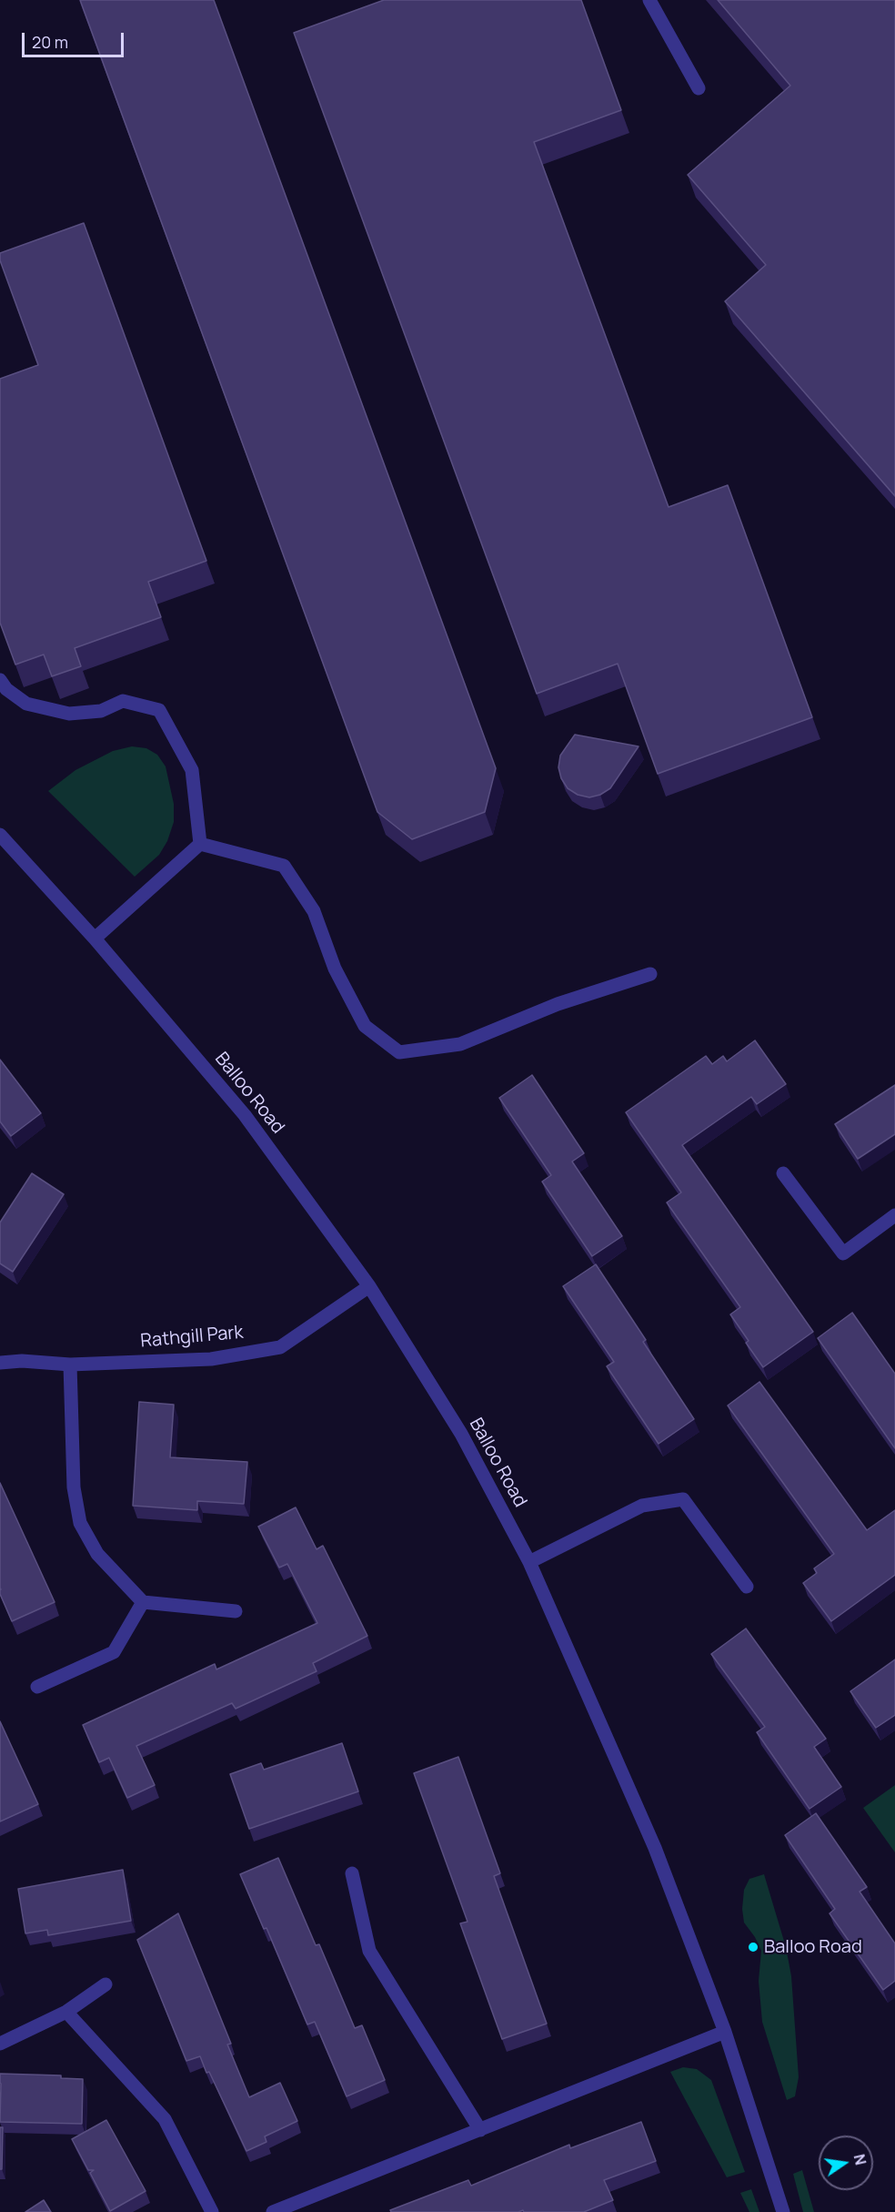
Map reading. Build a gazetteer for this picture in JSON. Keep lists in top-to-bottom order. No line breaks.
{"streets":{"street":["Balloo Road","Rathgill Park"]},"crossings":[["Balloo Road","Rathgill Park"]],"places":["Balloo Road"],"scale_bar":"20 m","north":"right"}
